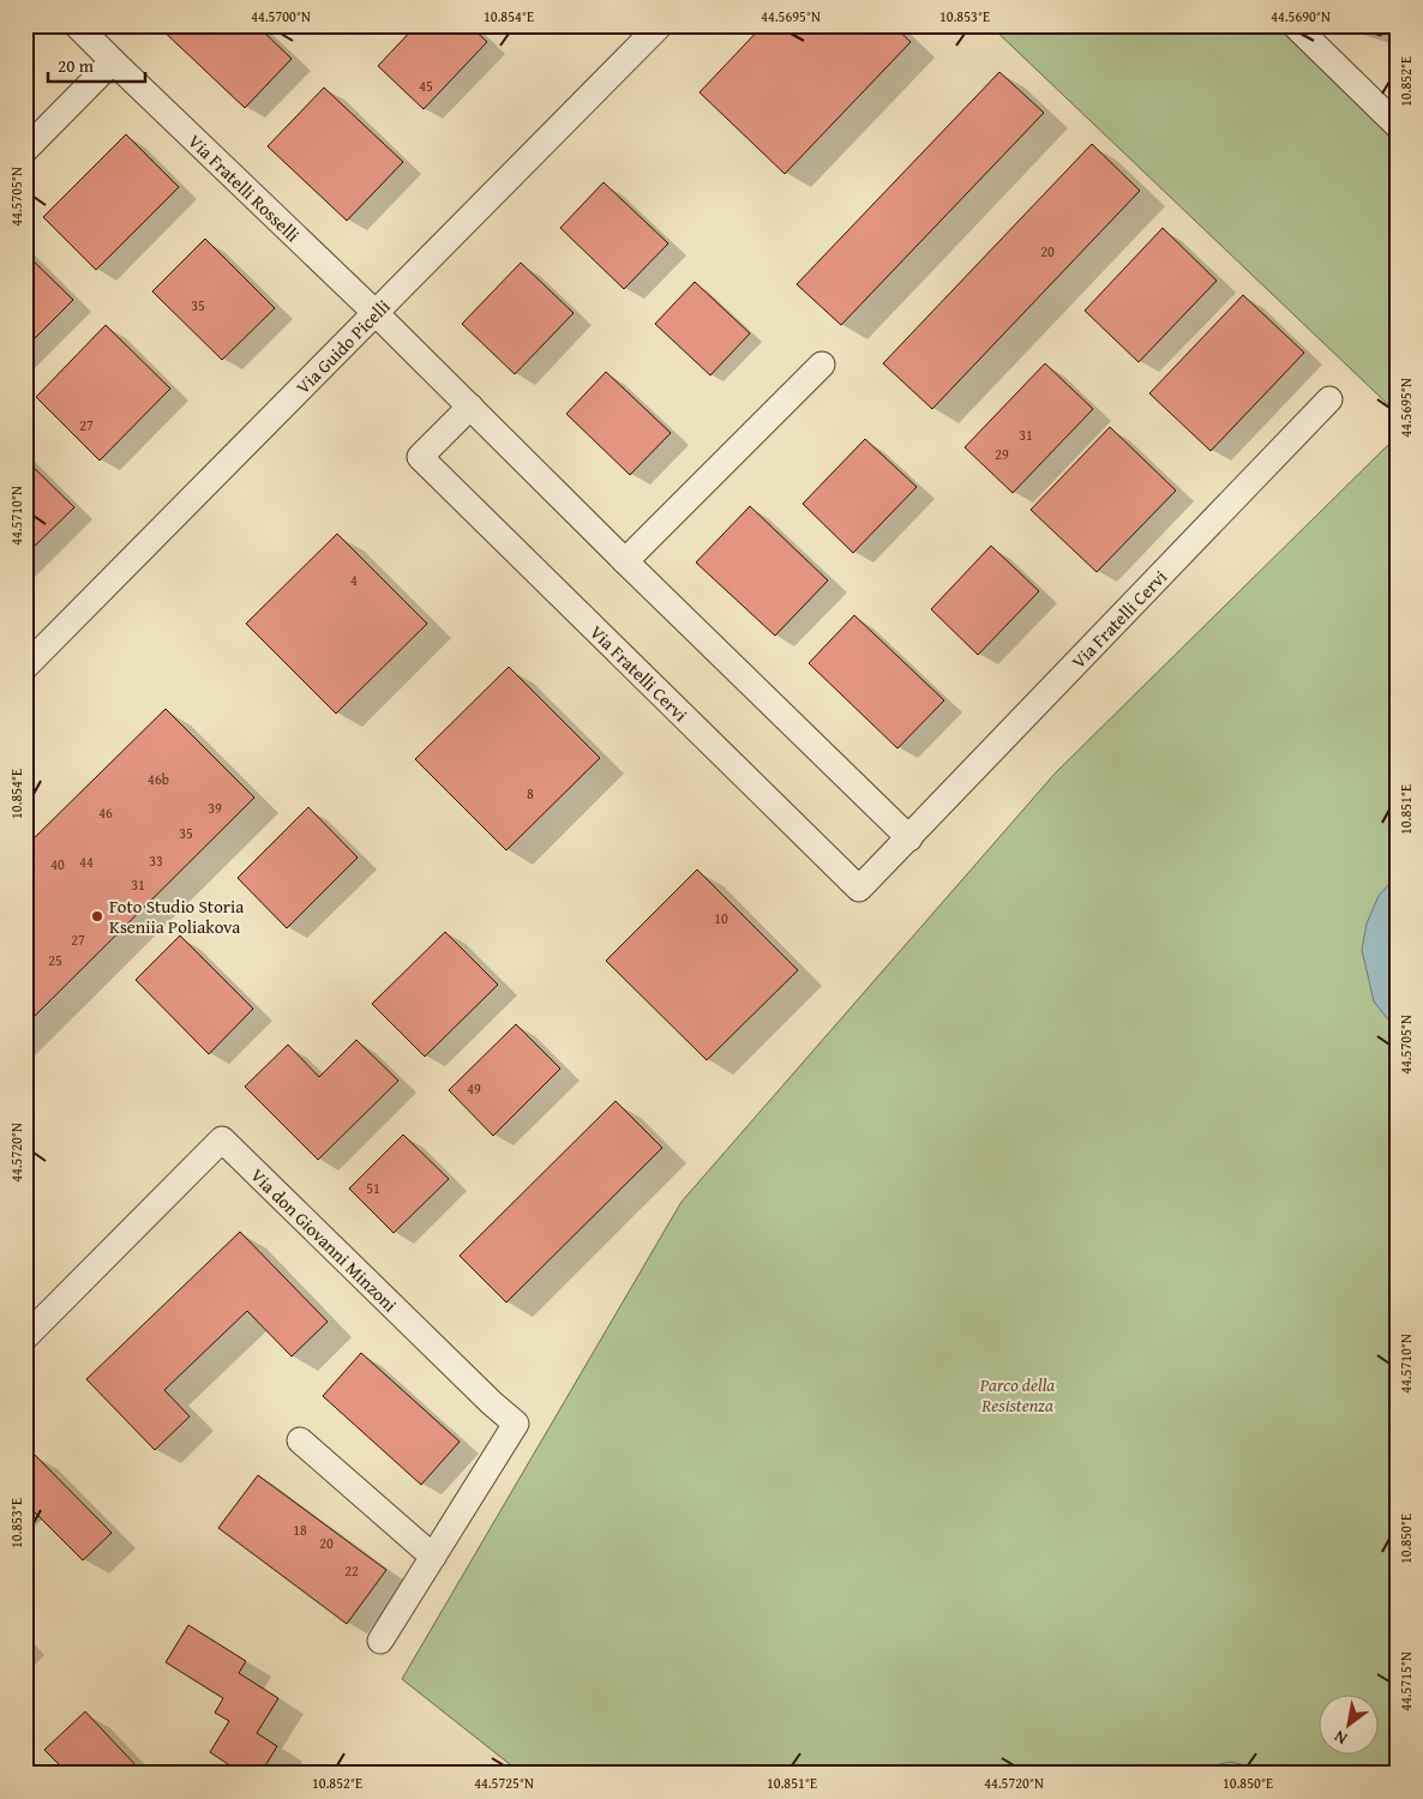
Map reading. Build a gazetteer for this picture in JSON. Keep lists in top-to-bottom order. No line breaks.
{"streets":{"street":["Via Fratelli Rosselli","Via Guido Picelli","Via Fratelli Cervi","Via don Giovanni Minzoni"]},"crossings":[["Via Fratelli Rosselli","Via Guido Picelli"]],"parks":["Parco della Resistenza"],"places":["Foto Studio Storia Kseniia Poliakova"],"house_numbers":["45","20","35","27","31","29","4","46b","8","39","46","35","33","44","40","31","10","27","25","49","51","18","20","22"],"scale_bar":"20 m","north":"bottom left","coordinates":["44.5700°N","10.854°E","44.5695°N","10.853°E","44.5690°N","10.852°E","44.5705°N","44.5710°N","10.851°E","44.5720°N","10.850°E","44.5715°N","44.5725°N"]}
